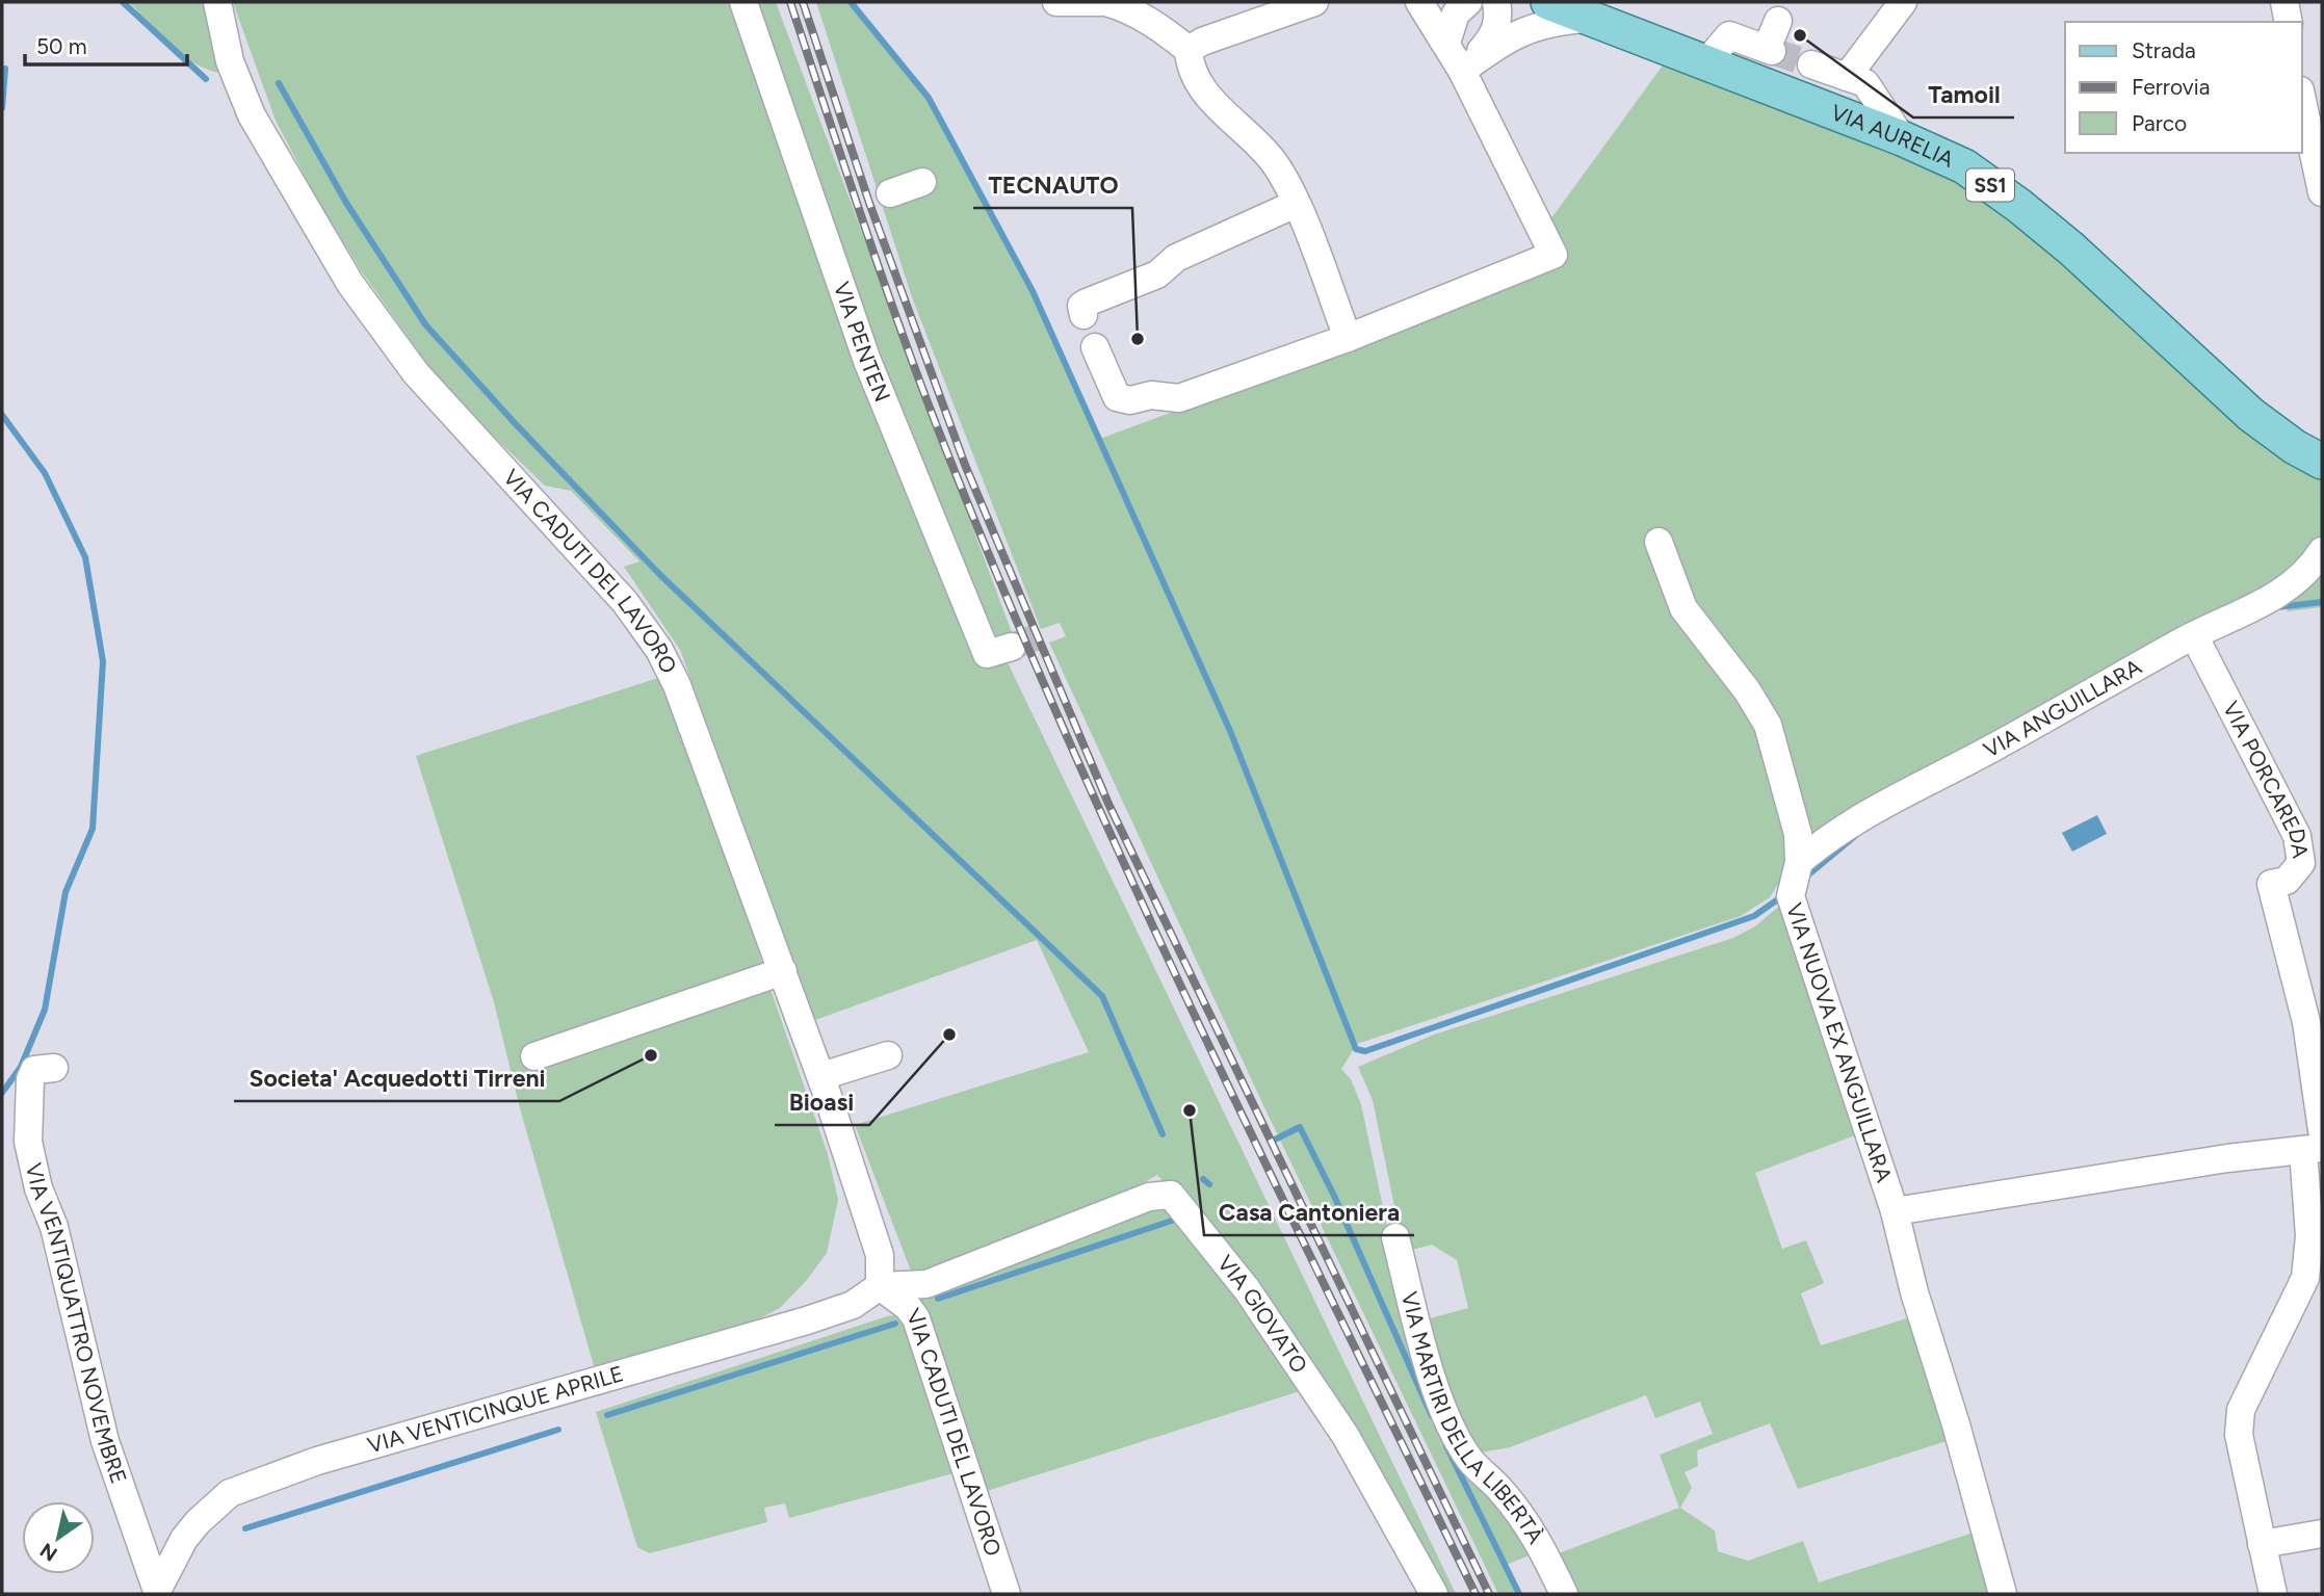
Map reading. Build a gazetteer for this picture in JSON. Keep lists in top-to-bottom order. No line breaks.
{"streets":{"main road":["VIA AURELIA","SS1"],"street":["VIA PENTEN","VIA CADUTI DEL LAVORO","VIA ANGUILLARA","VIA PORCAREDA","VIA NUOVA EX ANGUILLARA","VIA GIOVATO","VIA VENTIQUATTRO NOVEMBRE","VIA VENTICINQUE APRILE","VIA MARTIRI DELLA LIBERTÀ"]},"crossings":[["VIA CADUTI DEL LAVORO","VIA GIOVATO"],["VIA CADUTI DEL LAVORO","VIA VENTICINQUE APRILE"],["VIA ANGUILLARA","VIA PORCAREDA"],["VIA ANGUILLARA","VIA NUOVA EX ANGUILLARA"],["VIA GIOVATO","VIA VENTICINQUE APRILE"],["VIA VENTIQUATTRO NOVEMBRE","VIA VENTICINQUE APRILE"]],"places":["Tamoil","TECNAUTO","Bioasi","Societa' Acquedotti Tirreni","Casa Cantoniera"],"legend":["Strada","Ferrovia","Parco"],"scale_bar":"50 m","north":"bottom left"}
